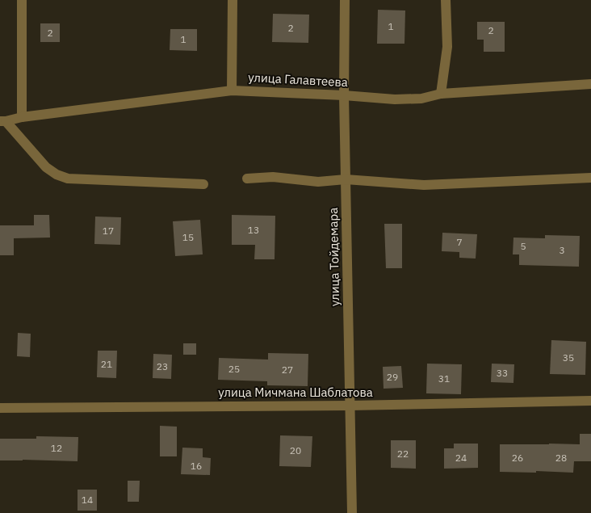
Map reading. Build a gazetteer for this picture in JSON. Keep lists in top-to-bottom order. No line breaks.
{"streets":{"street":["улица Галавтеева","улица Тойдемара","улица Мичмана Шаблатова"]},"crossings":[["улица Галавтеева","улица Тойдемара"],["улица Тойдемара","улица Мичмана Шаблатова"]],"house_numbers":["1","2","2","2","1","13","17","15","7","5","3","35","21","23","25","27","33","29","31","12","20","22","24","26","28","16","14"]}
